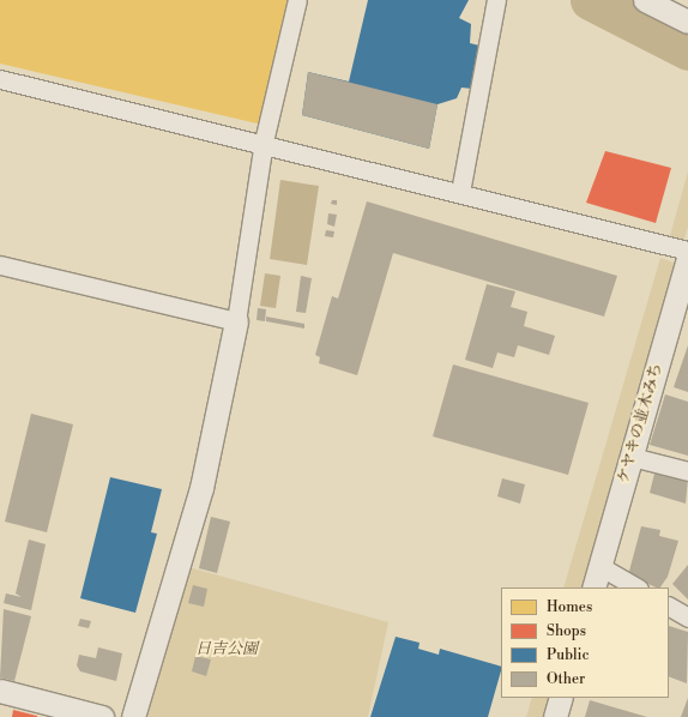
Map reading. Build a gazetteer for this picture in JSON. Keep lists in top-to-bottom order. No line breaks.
{"streets":{"street":["ケヤキの並木みち"]},"parks":["日吉公園"],"legend":["Homes","Shops","Public","Other"]}
